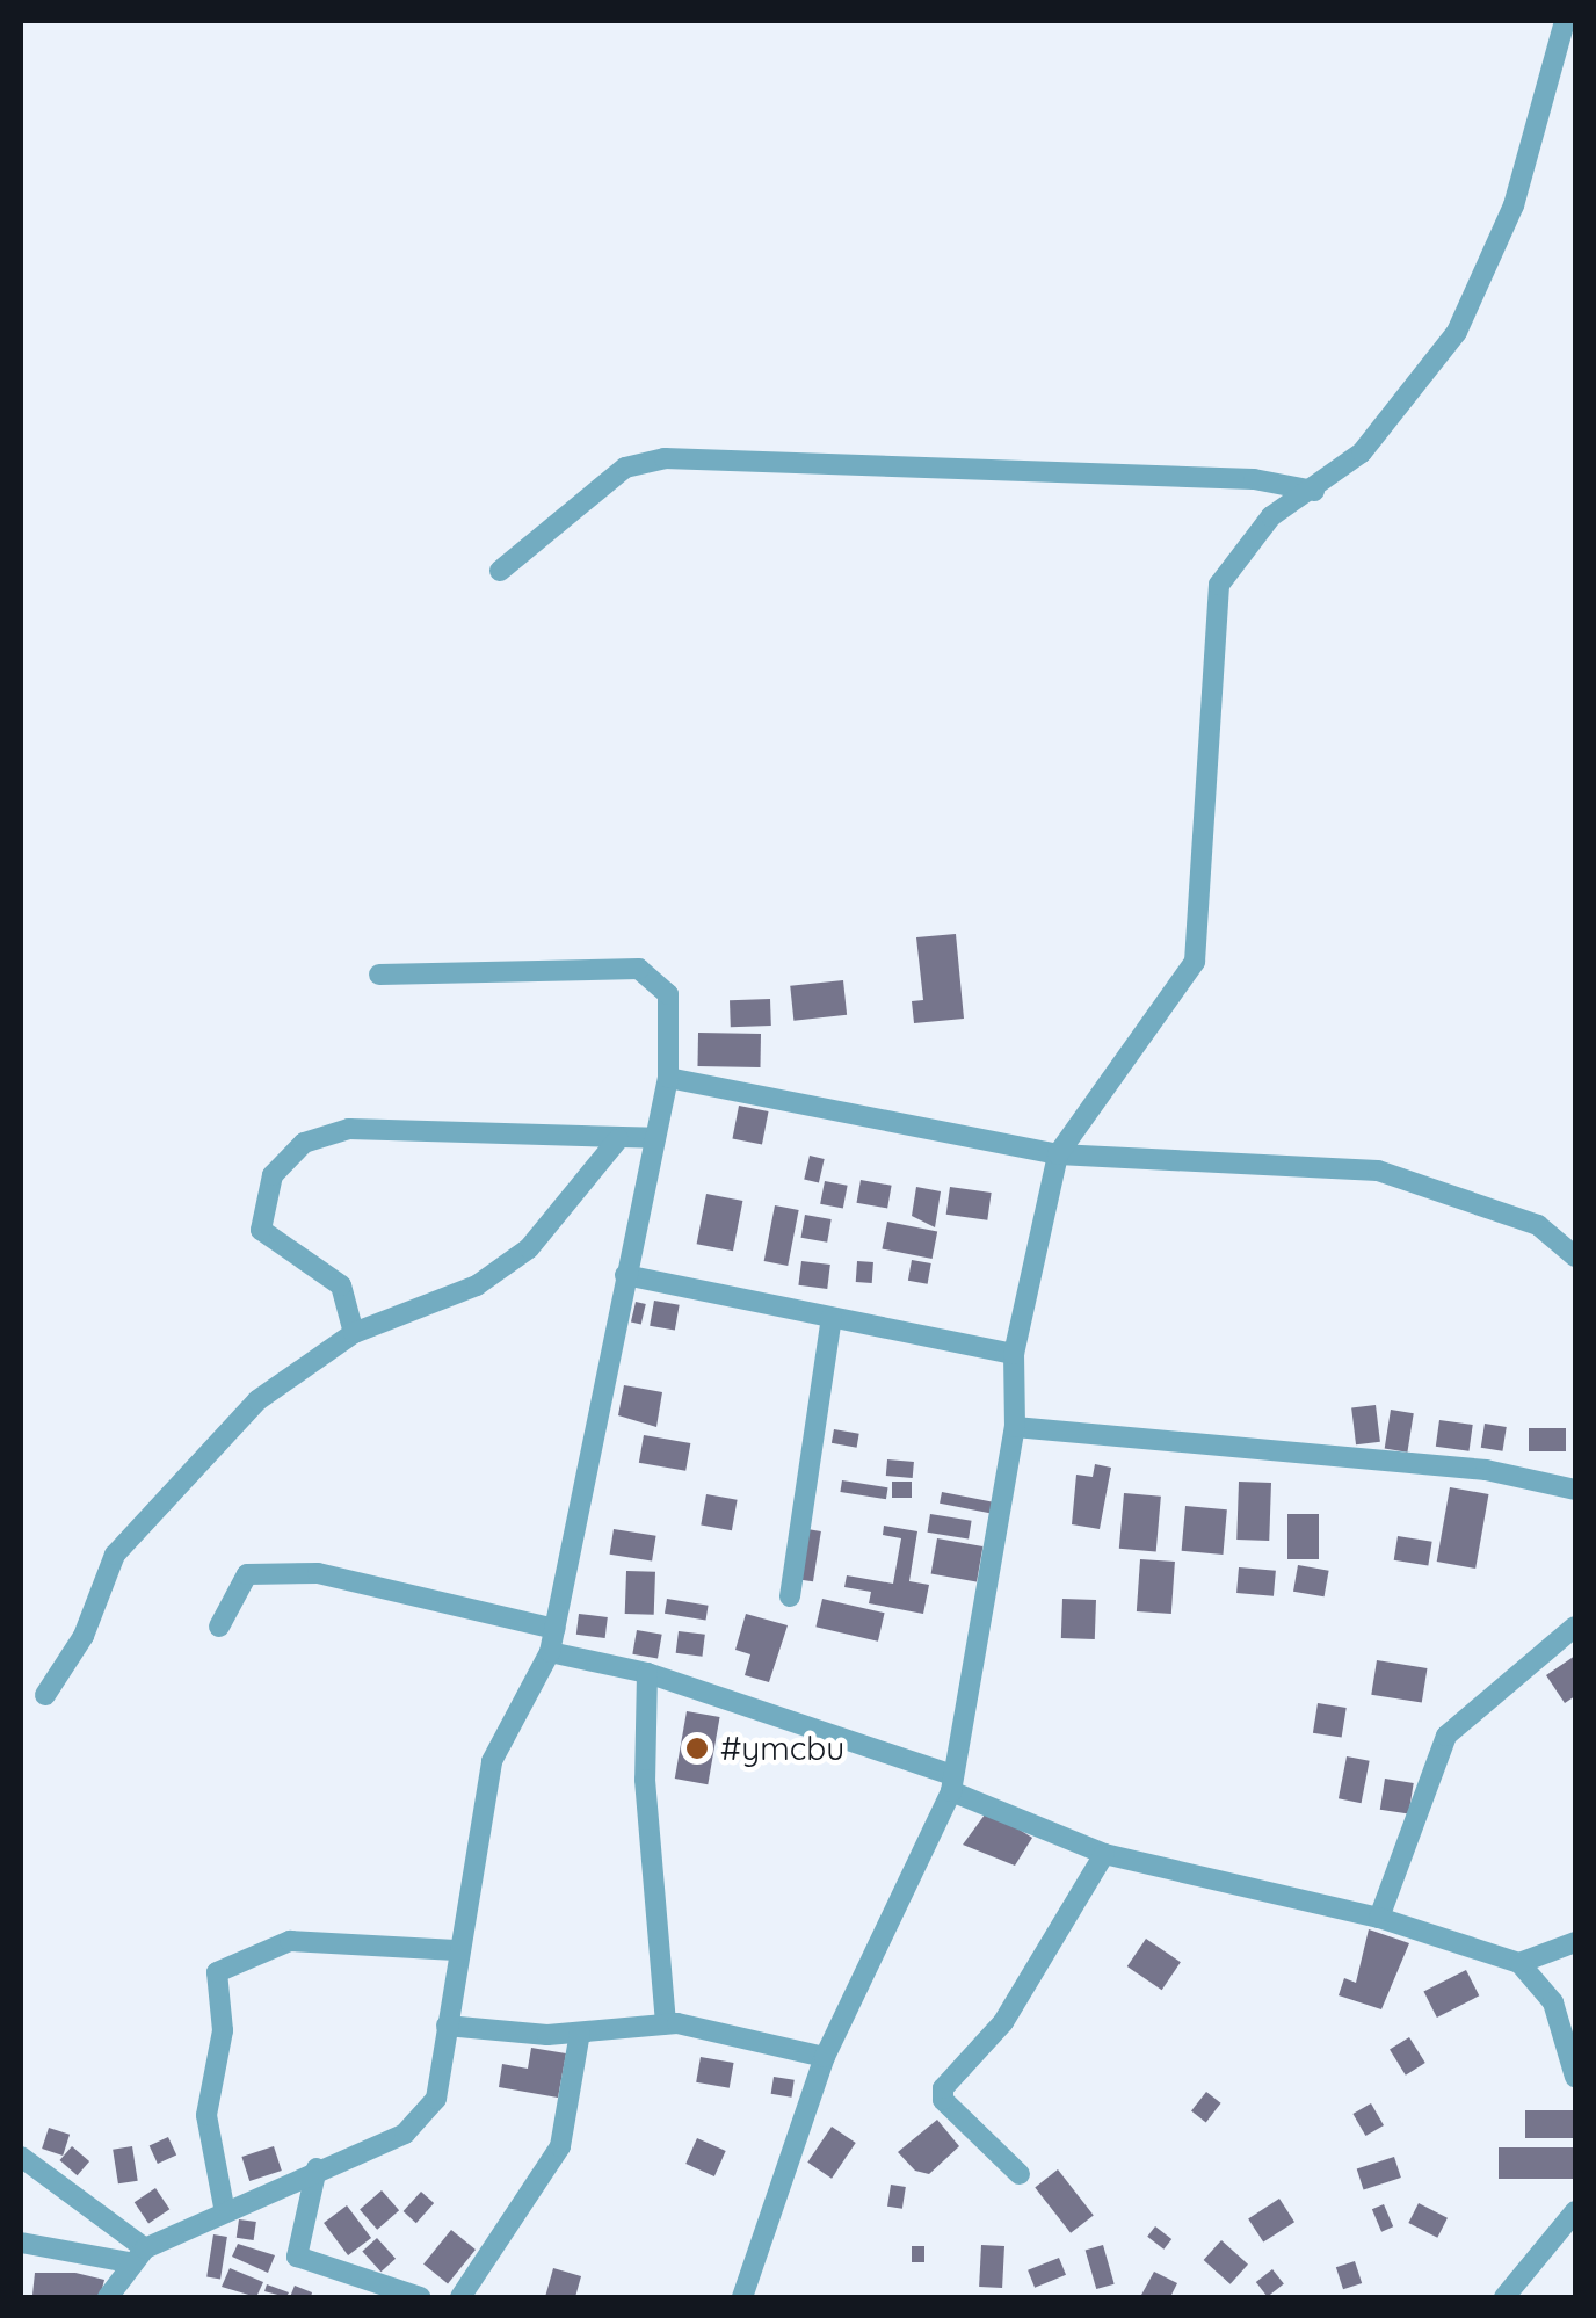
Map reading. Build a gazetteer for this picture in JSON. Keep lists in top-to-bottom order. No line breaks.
{"places":["#ymcbu"]}
